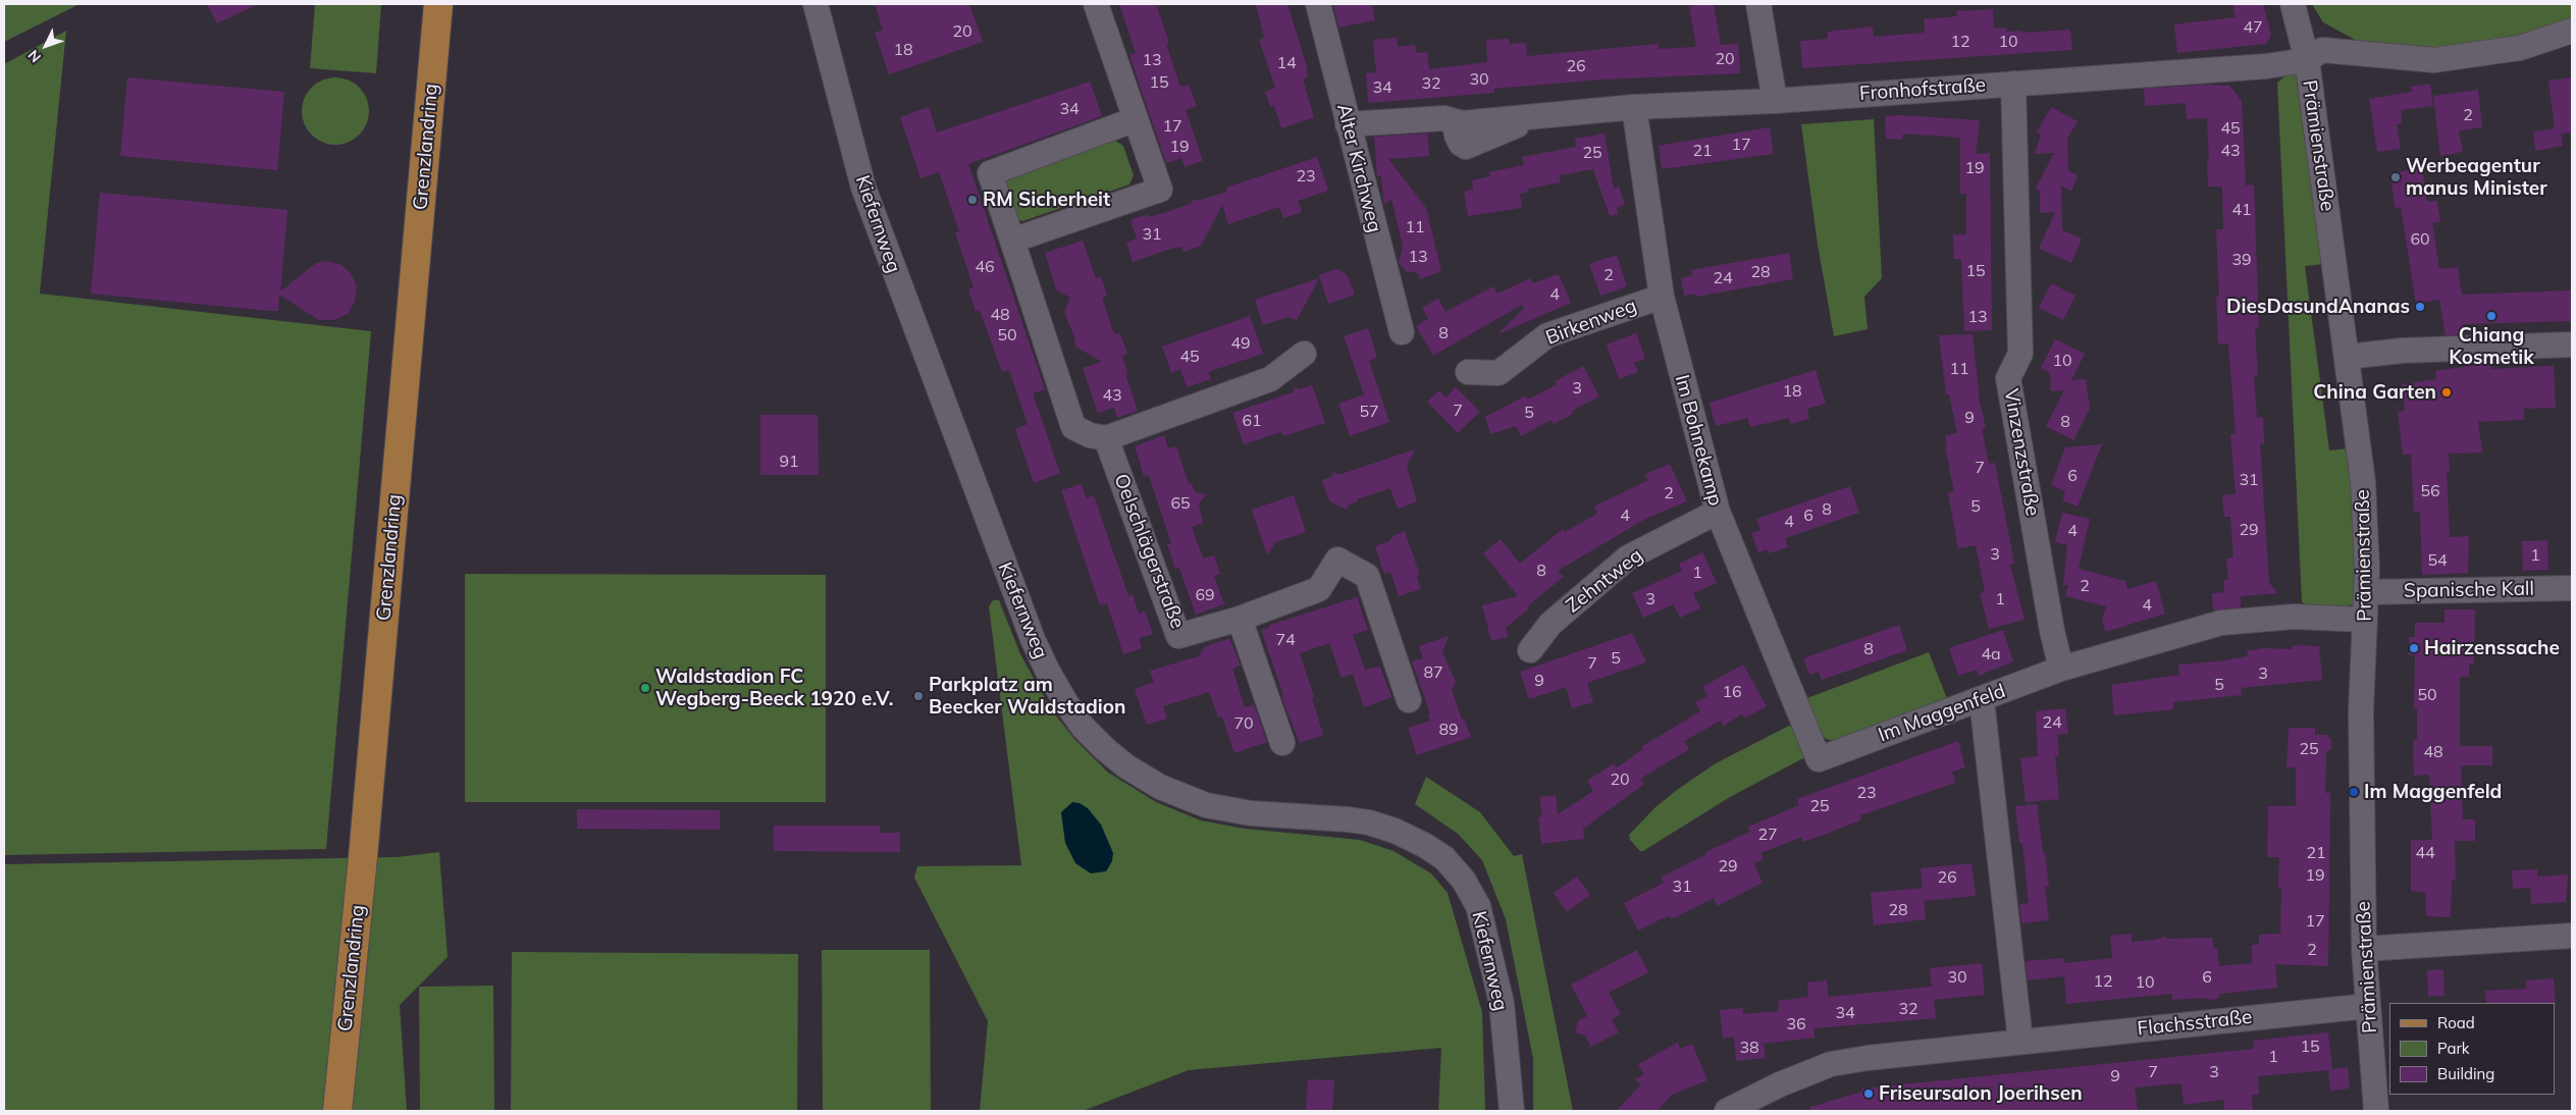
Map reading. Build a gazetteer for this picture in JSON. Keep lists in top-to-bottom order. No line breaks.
{"streets":{"main road":["Grenzlandring"],"street":["Fronhofstraße","Prämienstraße","Alter Kirchweg","Kiefernweg","Birkenweg","Im Bohnekamp","Vinzenzstraße","Oelschlägerstraße","Zehntweg","Spanische Kall","Im Maggenfeld","Flachsstraße"]},"crossings":[["Fronhofstraße","Prämienstraße"],["Fronhofstraße","Alter Kirchweg"],["Fronhofstraße","Im Bohnekamp"],["Fronhofstraße","Vinzenzstraße"],["Prämienstraße","Spanische Kall"],["Prämienstraße","Im Maggenfeld"],["Prämienstraße","Flachsstraße"],["Birkenweg","Im Bohnekamp"],["Im Bohnekamp","Zehntweg"],["Im Bohnekamp","Im Maggenfeld"],["Vinzenzstraße","Im Maggenfeld"]],"places":["Werbeagentur manus Minister","RM Sicherheit","DiesDasundAnanas","Chiang Kosmetik","China Garten","Hairzenssache","Waldstadion FC Wegberg-Beeck 1920 e.V.","Parkplatz am Beecker Waldstadion","Im Maggenfeld","Friseursalon Joerihsen"],"house_numbers":["47","20","12","10","18","20","13","14","26","30","15","32","34","34","2","17","45","17","19","21","43","25","19","23","41","11","31","60","13","39","46","15","28","2","24","4","48","13","8","50","49","45","10","11","3","18","43","7","57","5","9","61","8","91","7","6","31","56","2","65","5","8","4","6","4","29","4","3","1","54","8","1","2","69","3","1","4","74","8","4a","5","7","87","3","9","5","16","50","24","70","89","25","48","20","23","25","27","21","44","29","19","26","31","28","17","2","30","6","12","10","32","34","36","15","38","1","7","3","9"],"legend":["Road","Park","Building"],"north":"bottom left"}
